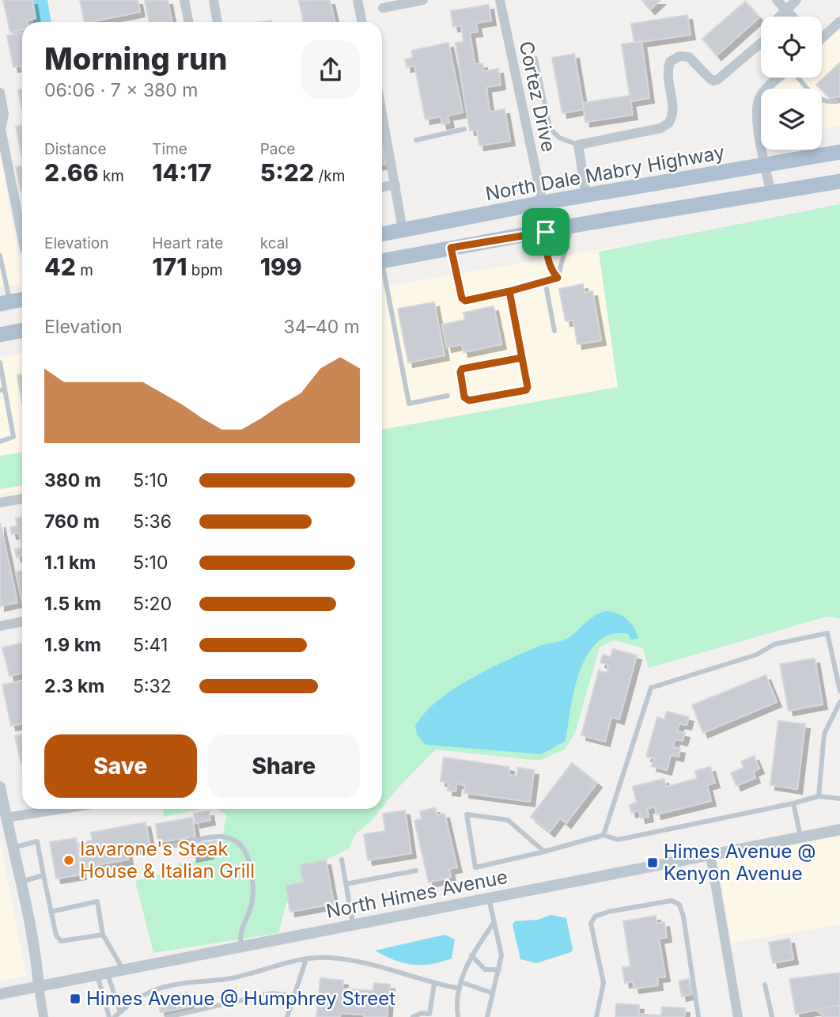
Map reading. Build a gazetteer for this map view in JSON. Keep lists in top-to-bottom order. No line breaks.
{"streets":{"main road":["North Dale Mabry Highway"],"street":["Cortez Drive","North Himes Avenue"]},"crossings":[["Cortez Drive","North Dale Mabry Highway"]],"places":{"other":["Iavarone's Steak House & Italian Grill"],"transit":["Himes Avenue @ Kenyon Avenue","Himes Avenue @ Humphrey Street"]},"page":{"heading":["Morning run","06:06 · 7 × 380 m"],"stats":[["Distance","2.66 km"],["Time","14:17"],["Pace","5:22 /km"],["Elevation","42 m"],["Heart rate","171 bpm"],["kcal","199"]],"chart":["Elevation","34–40 m"],"list":[{"name":"380 m","note":"5:10"},{"name":"760 m","note":"5:36"},{"name":"1.1 km","note":"5:10"},{"name":"1.5 km","note":"5:20"},{"name":"1.9 km","note":"5:41"},{"name":"2.3 km","note":"5:32"}],"buttons":["Save","Share"]}}
